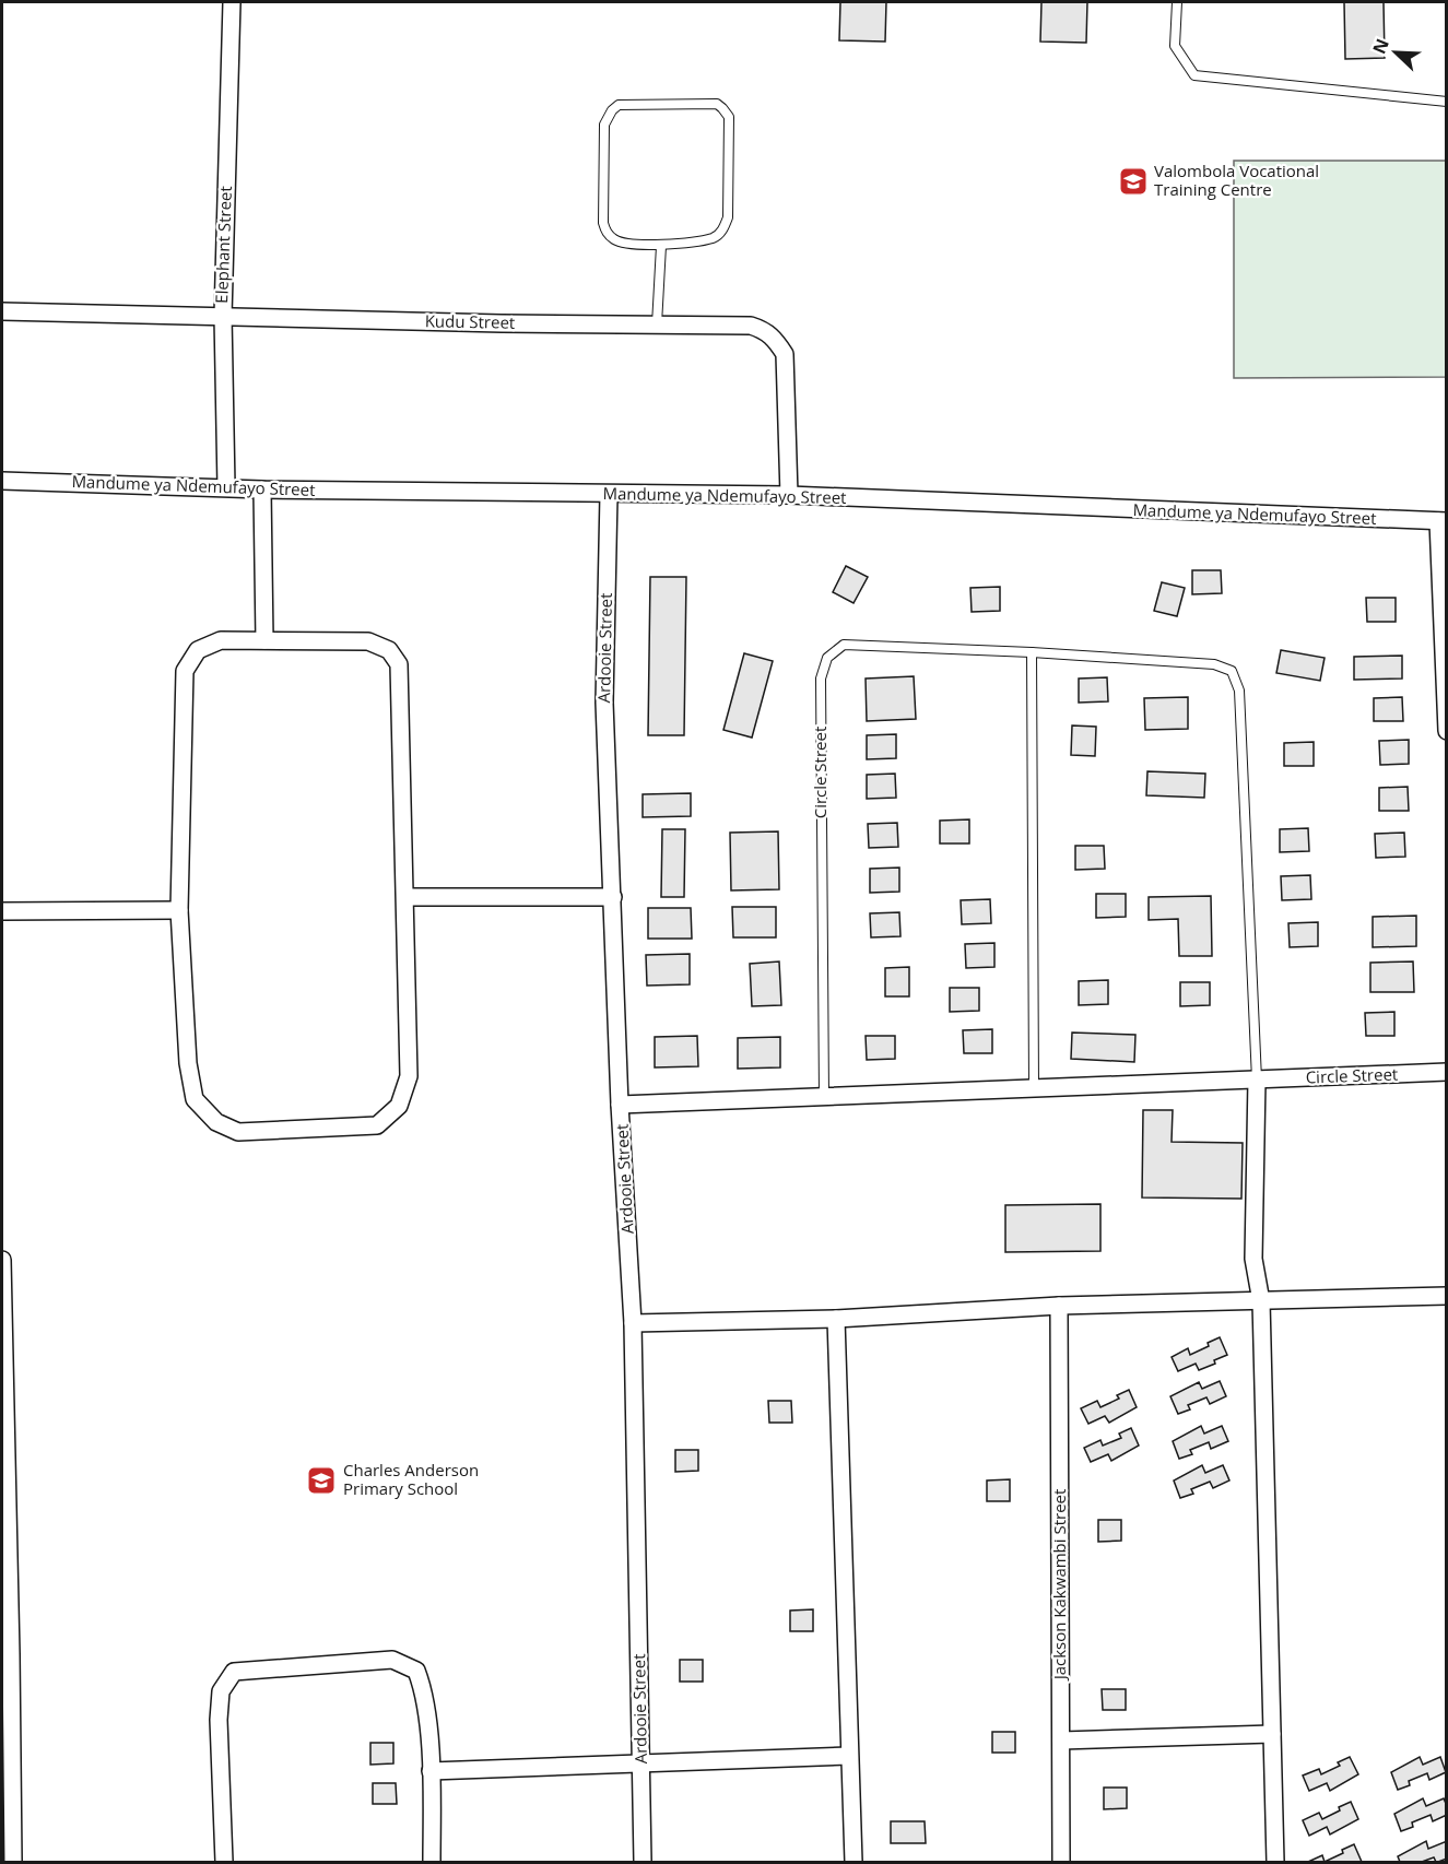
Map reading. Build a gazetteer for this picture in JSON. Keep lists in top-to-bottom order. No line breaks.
{"streets":{"street":["Elephant Street","Kudu Street","Mandume ya Ndemufayo Street","Ardooie Street","Circle Street","Jackson Kakwambi Street"]},"crossings":[["Elephant Street","Kudu Street"],["Elephant Street","Mandume ya Ndemufayo Street"],["Kudu Street","Mandume ya Ndemufayo Street"],["Mandume ya Ndemufayo Street","Ardooie Street"],["Ardooie Street","Circle Street"]],"places":{"school or university":["Valombola Vocational Training Centre","Charles Anderson Primary School"]},"north":"top left"}
